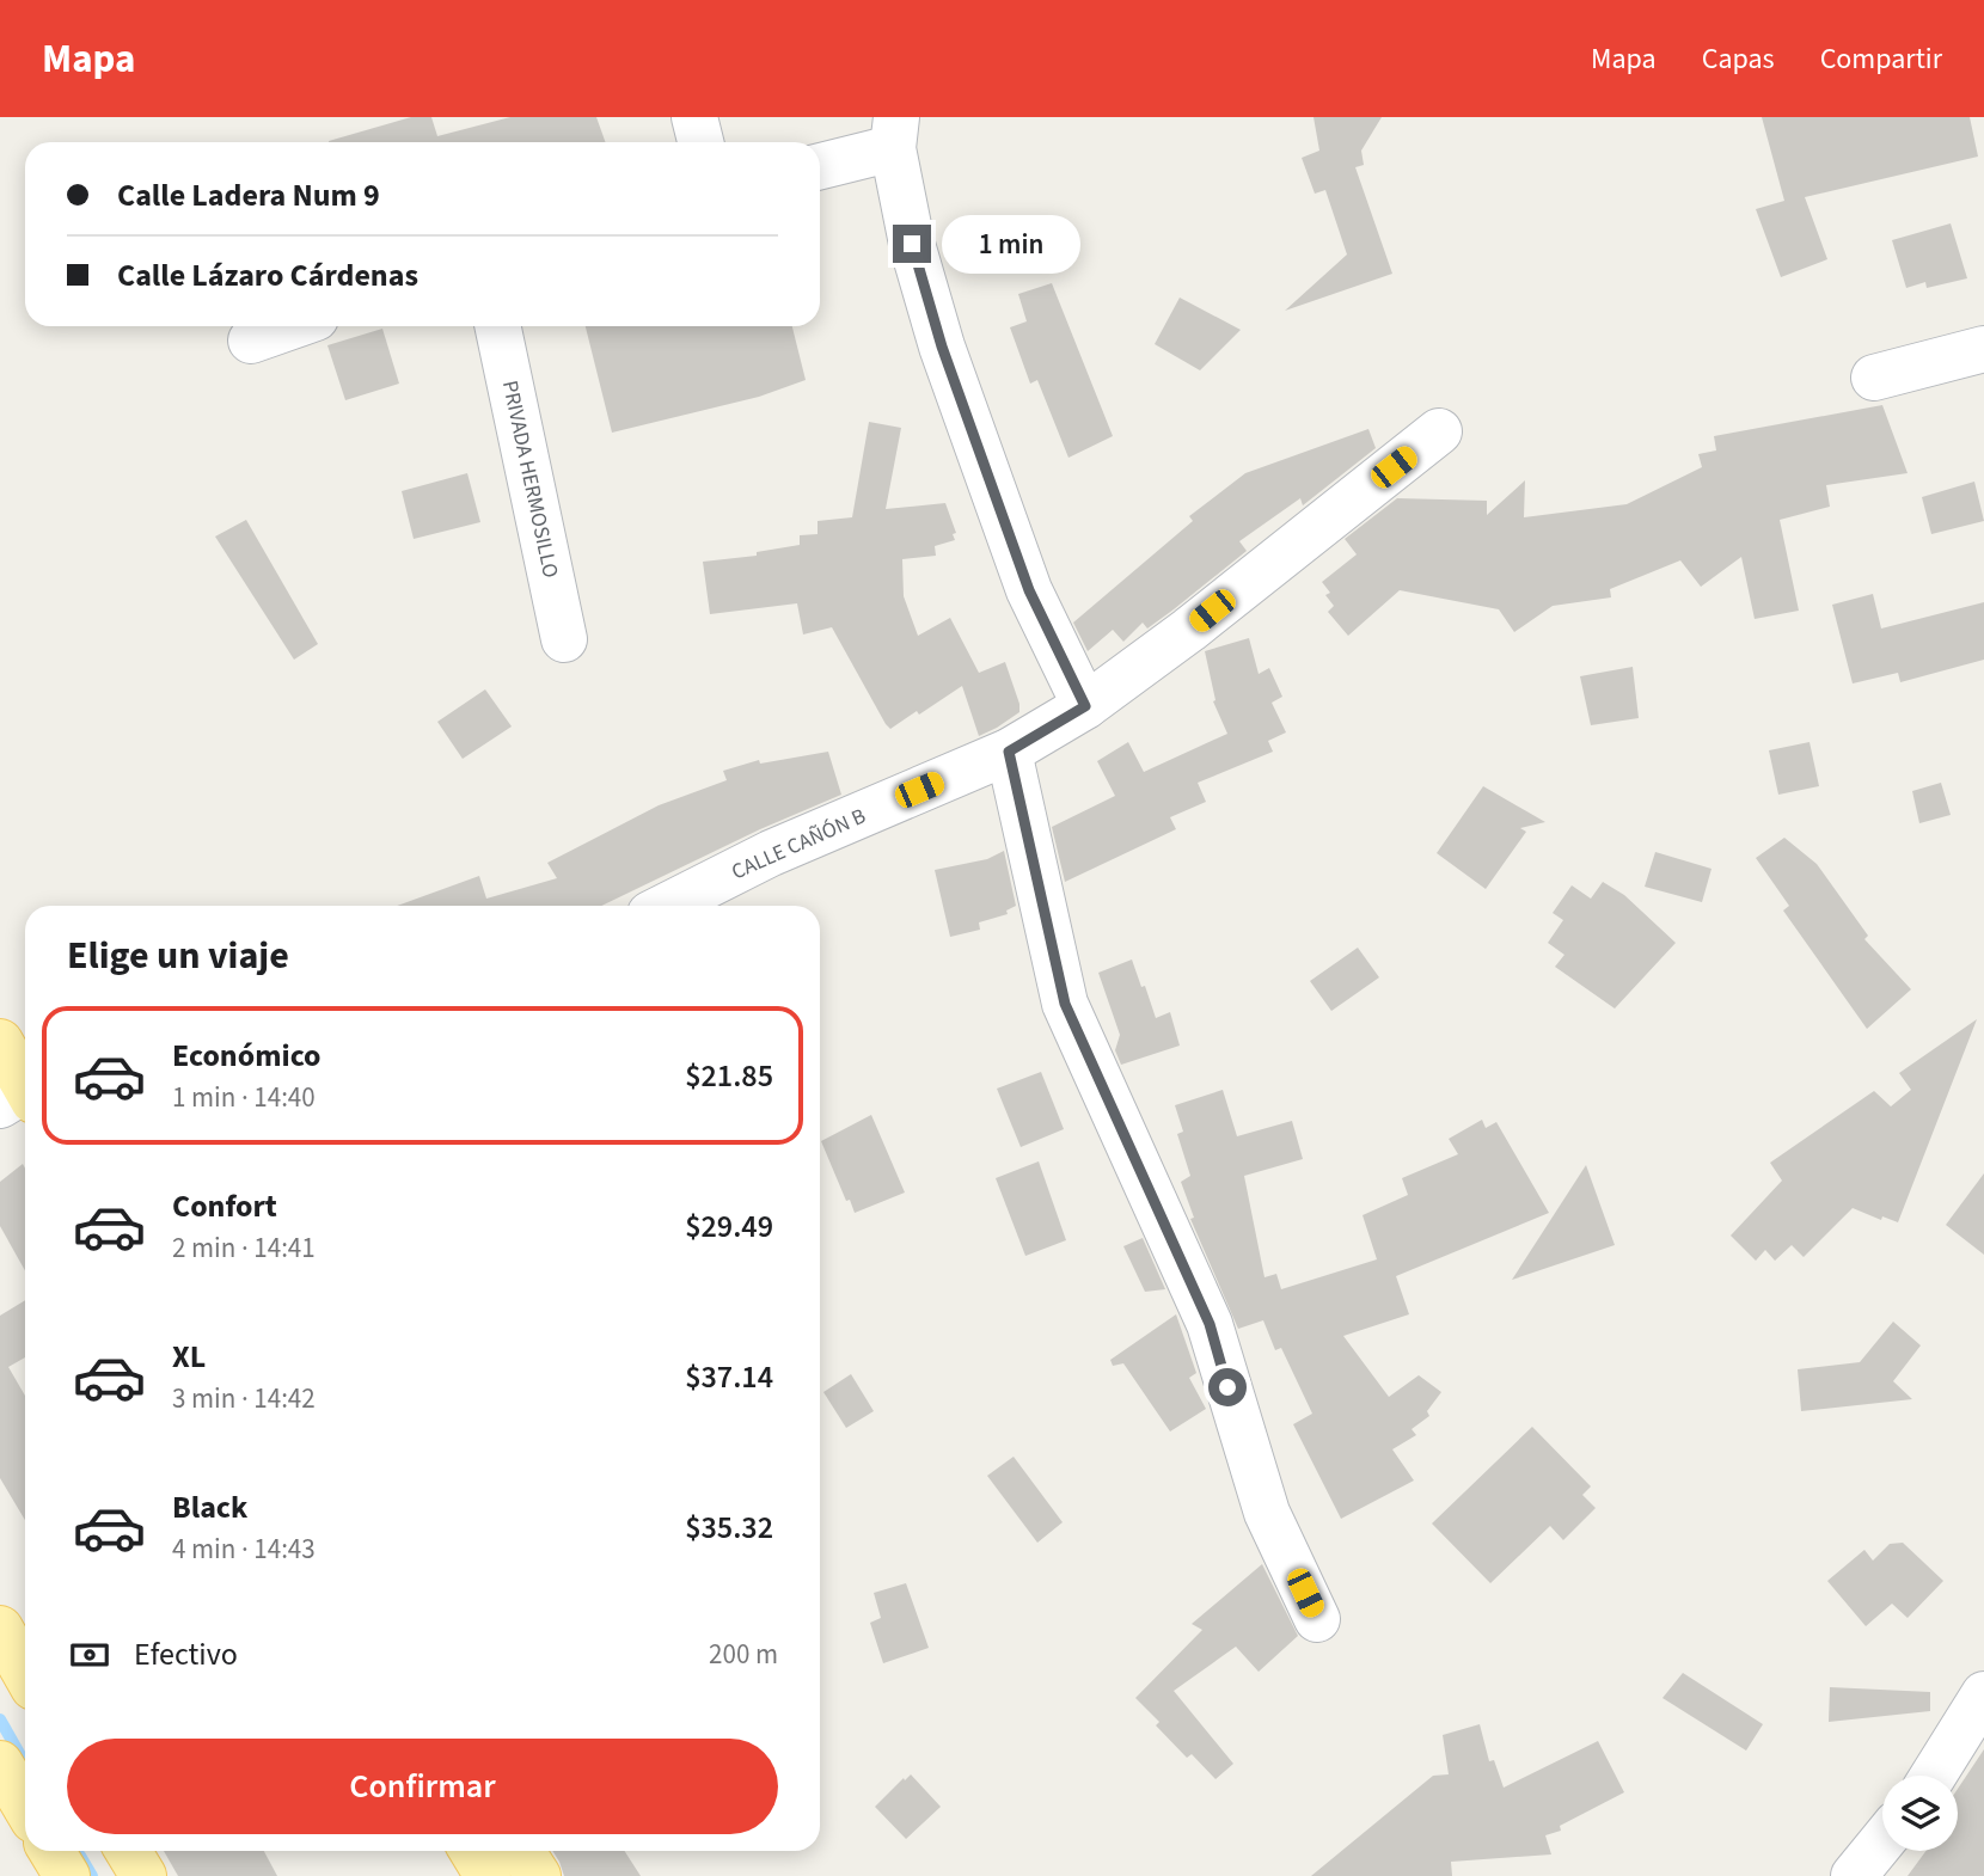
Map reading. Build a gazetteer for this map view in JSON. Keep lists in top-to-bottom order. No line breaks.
{"streets":{"street":["PRIVADA HERMOSILLO","CALLE CAÑÓN B"]},"page":{"header":"Mapa","nav":["Mapa","Capas","Compartir"],"banner":["Calle Ladera Num 9","Calle Lázaro Cárdenas"],"bubble":"1 min","heading":"Elige un viaje","list":[{"name":"Económico","note":"1 min · 14:40","value":"$21.85"},{"name":"Confort","note":"2 min · 14:41","value":"$29.49"},{"name":"XL","note":"3 min · 14:42","value":"$37.14"},{"name":"Black","note":"4 min · 14:43","value":"$35.32"}],"pay":["Efectivo","200 m"],"buttons":"Confirmar"}}
